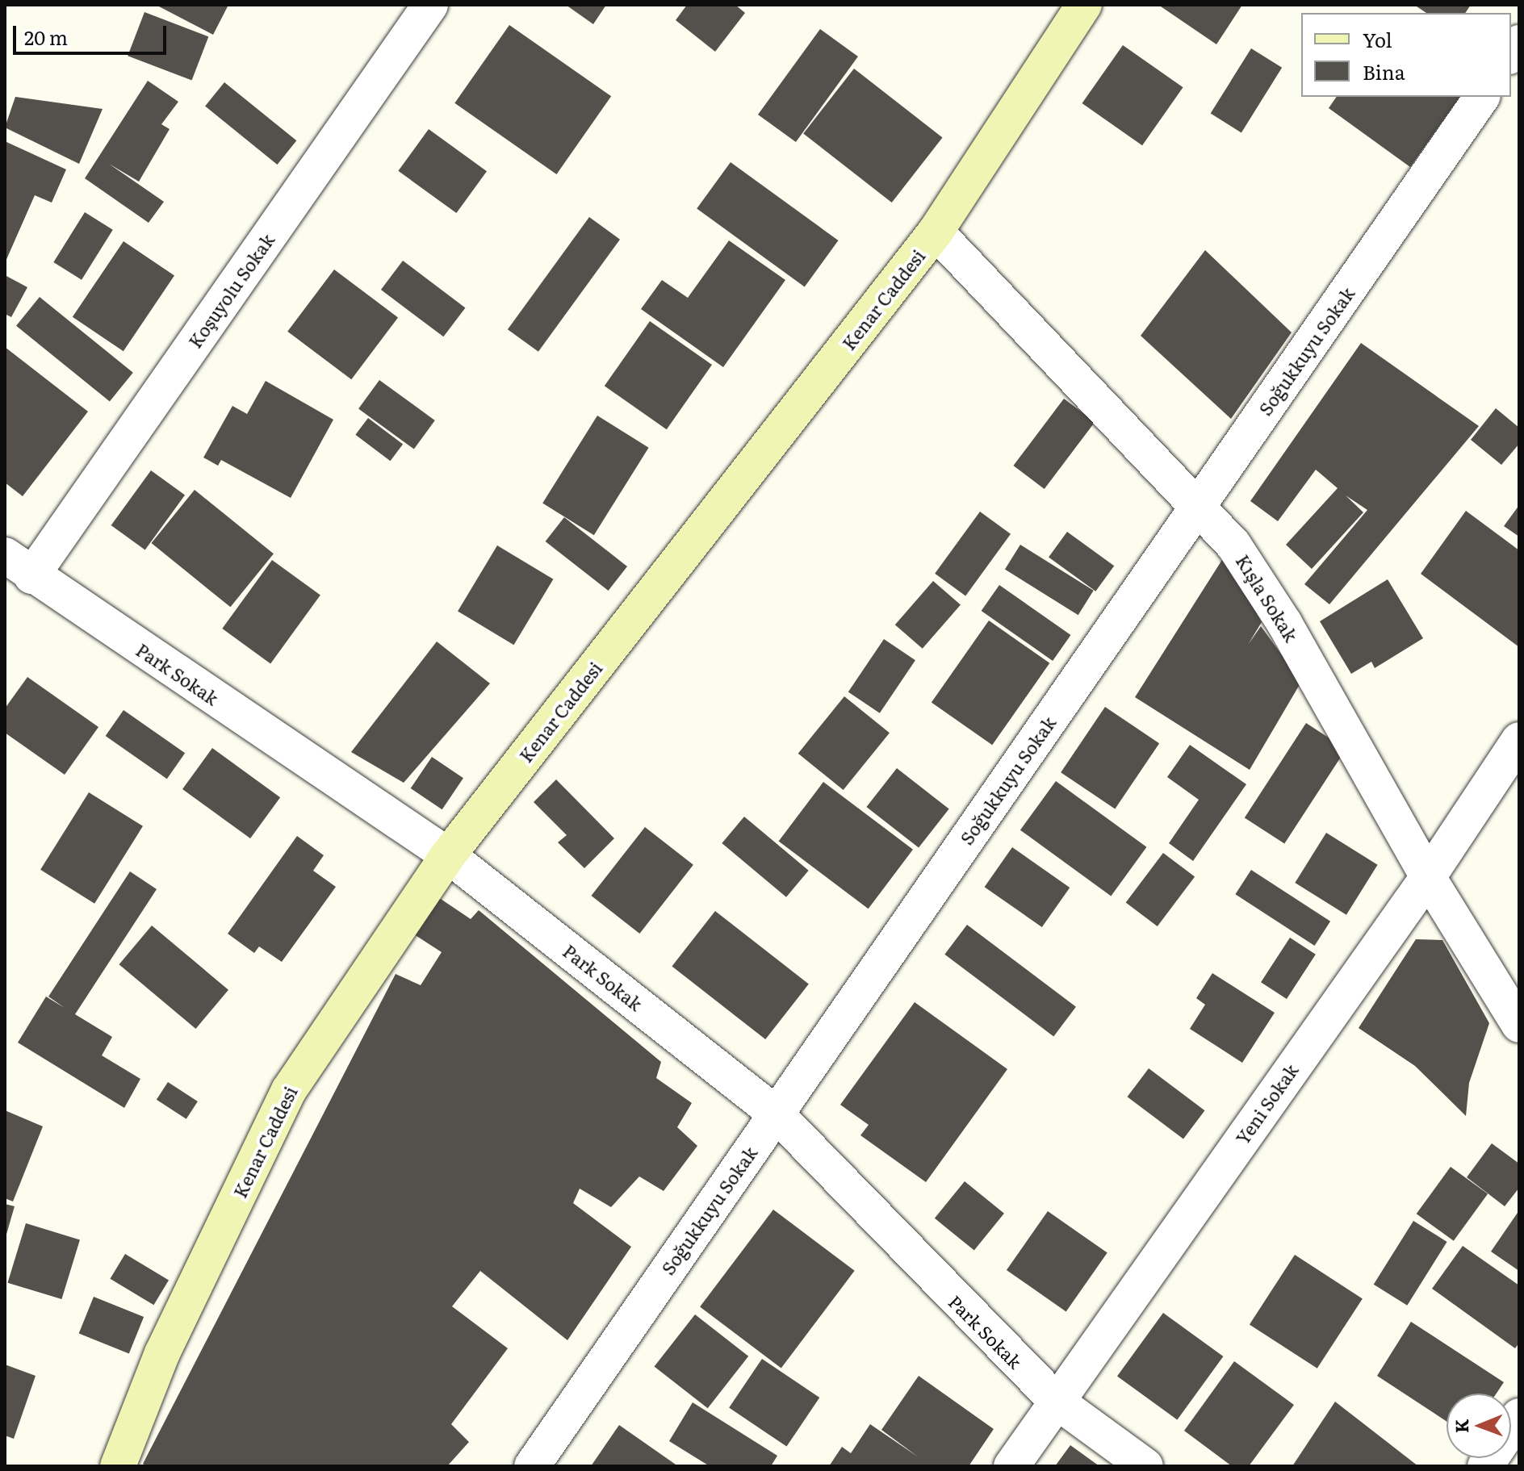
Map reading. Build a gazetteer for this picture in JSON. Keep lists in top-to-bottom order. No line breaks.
{"streets":{"main road":["Kenar Caddesi"],"street":["Koşuyolu Sokak","Soğukkuyu Sokak","Kışla Sokak","Park Sokak","Yeni Sokak"]},"crossings":[["Koşuyolu Sokak","Park Sokak"],["Kenar Caddesi","Kışla Sokak"],["Kenar Caddesi","Park Sokak"],["Soğukkuyu Sokak","Kışla Sokak"],["Soğukkuyu Sokak","Park Sokak"],["Kışla Sokak","Yeni Sokak"],["Park Sokak","Yeni Sokak"]],"legend":["Yol","Bina"],"scale_bar":"20 m","north":"left"}
